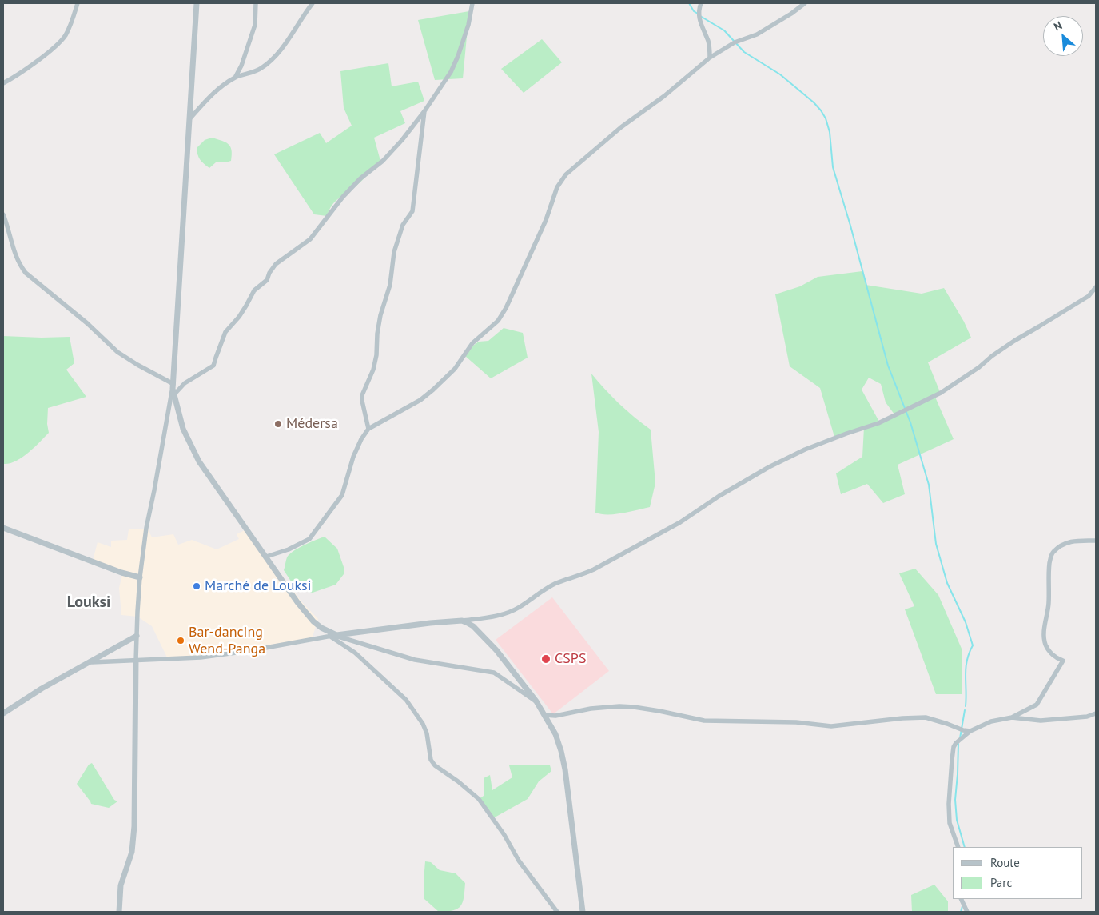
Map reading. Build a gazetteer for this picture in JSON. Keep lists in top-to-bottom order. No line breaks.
{"districts":["Louksi"],"places":["Médersa","Marché de Louksi","Bar-dancing Wend-Panga","CSPS"],"legend":["Route","Parc"],"north":"top left"}
